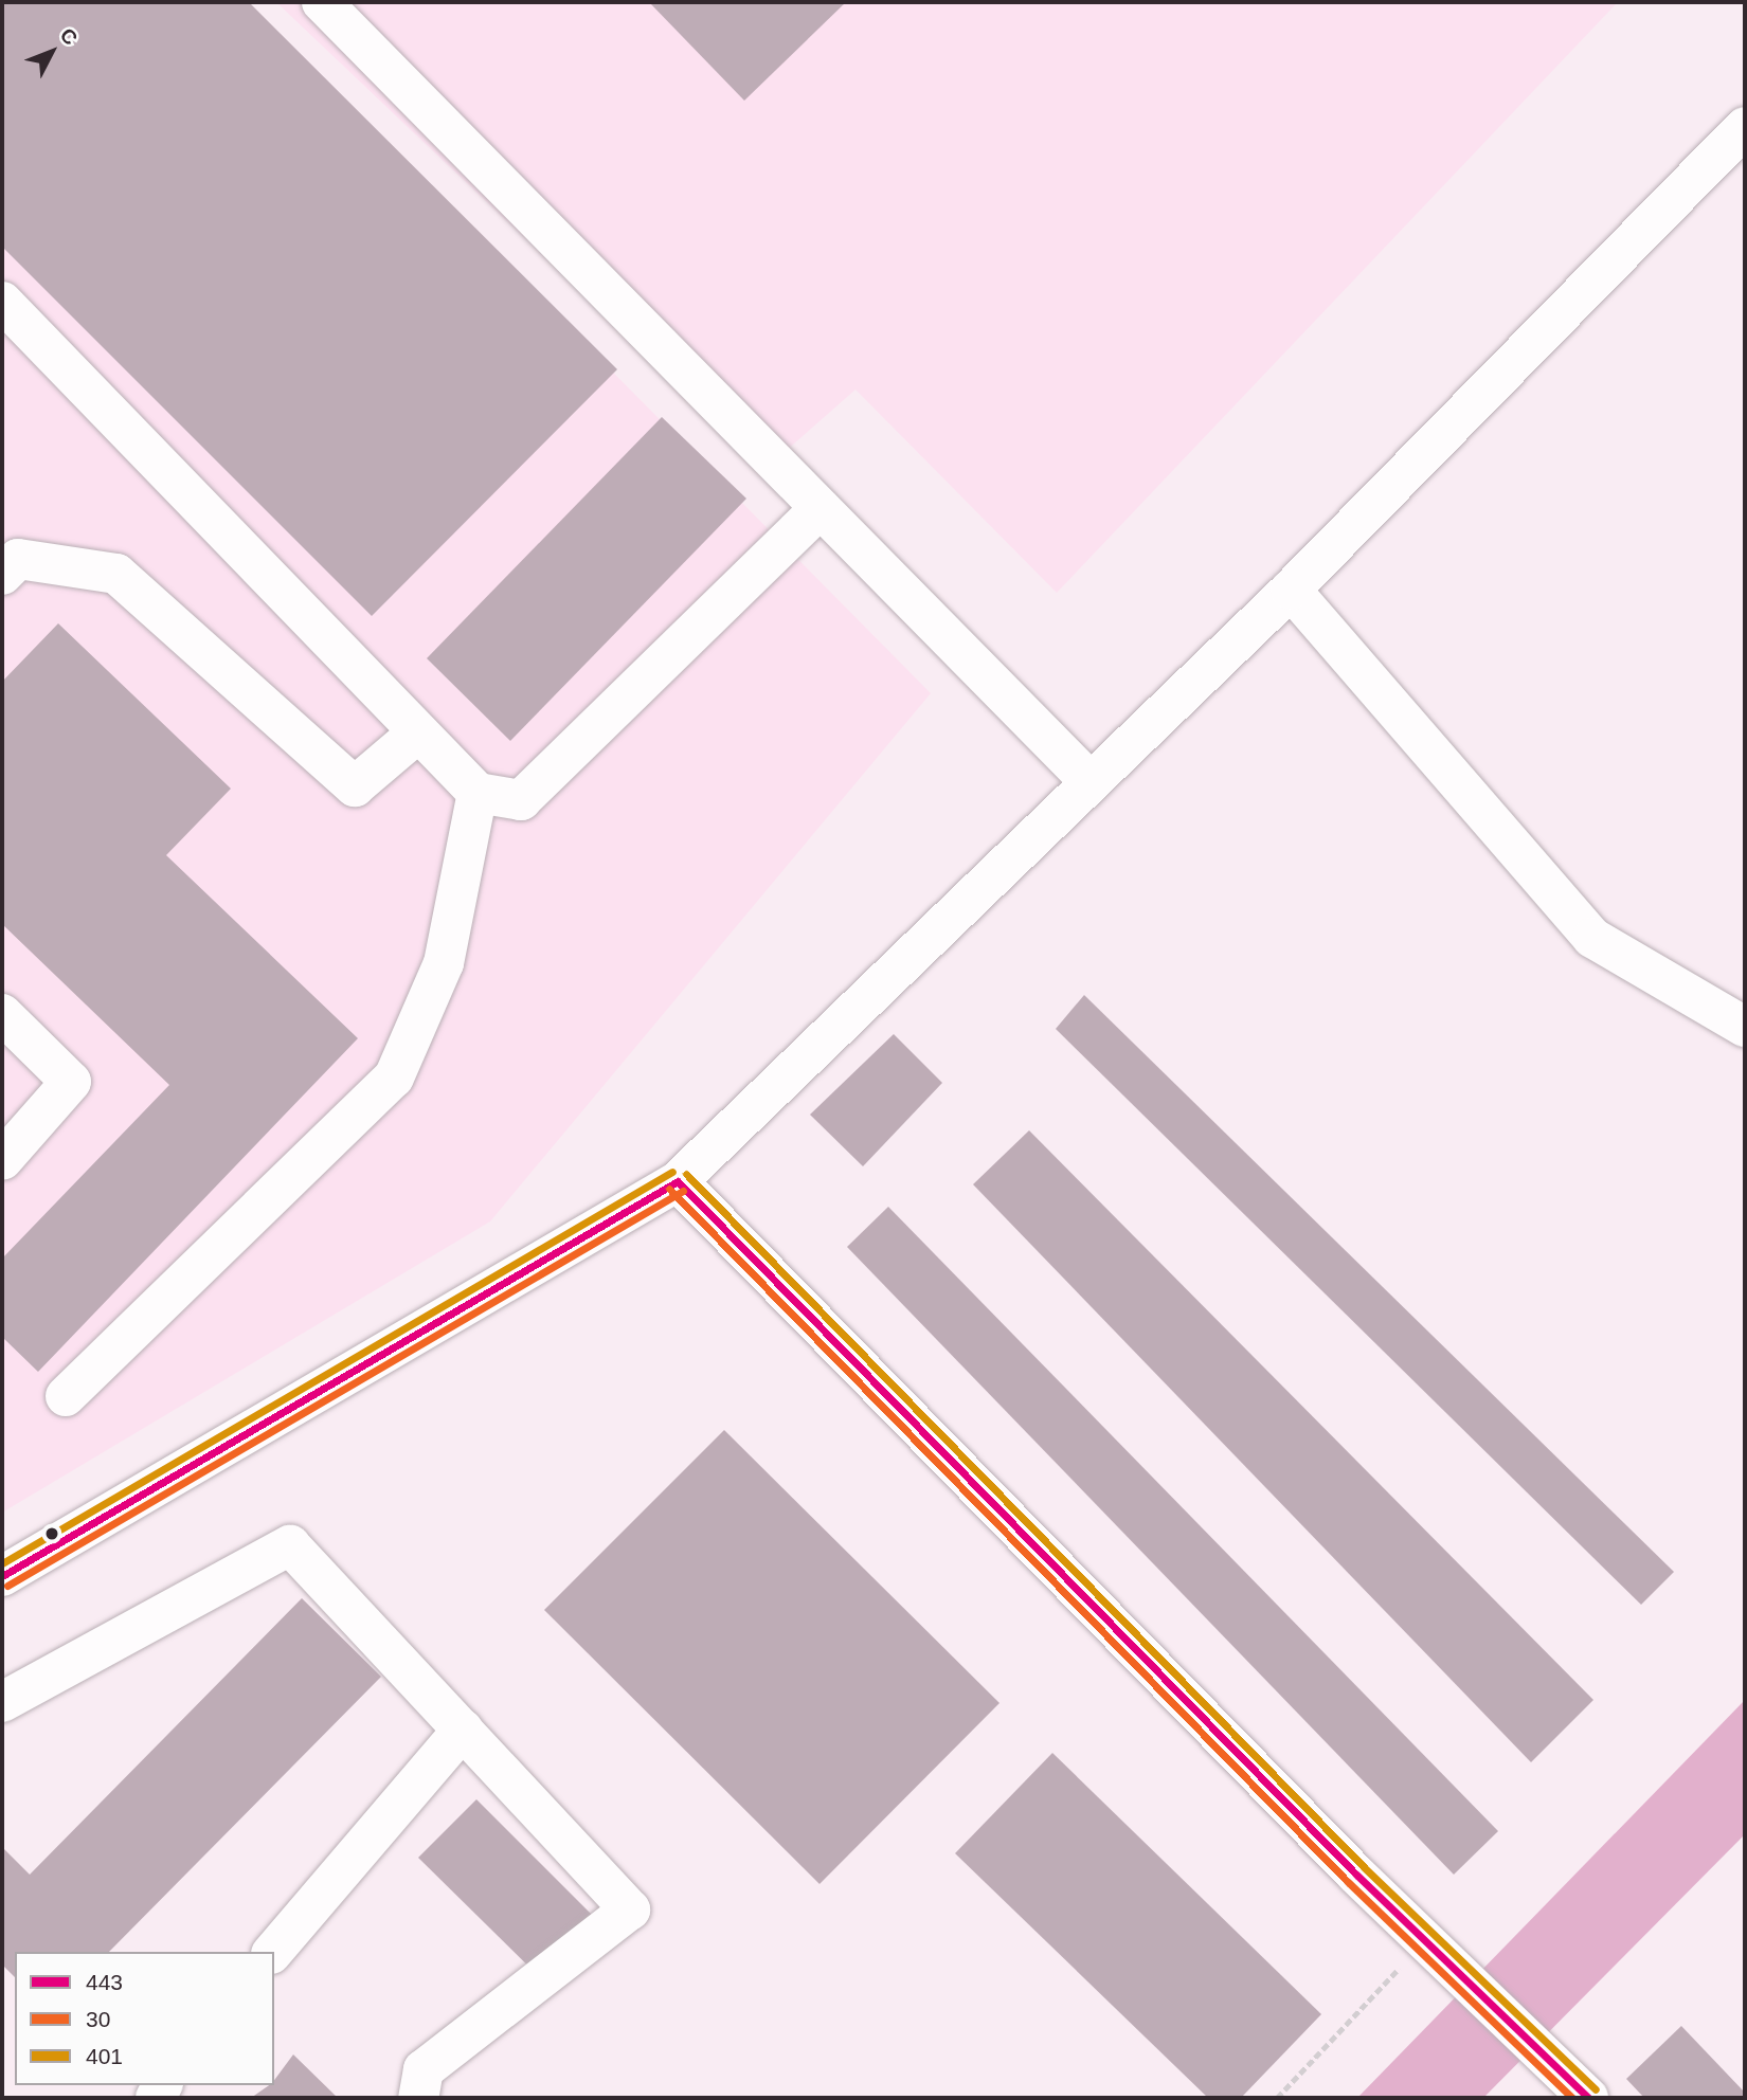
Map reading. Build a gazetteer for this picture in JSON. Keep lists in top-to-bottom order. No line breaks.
{"lines":["transit line 401","transit line 443","transit line 30"],"legend":["443","30","401"],"north":"top right"}
